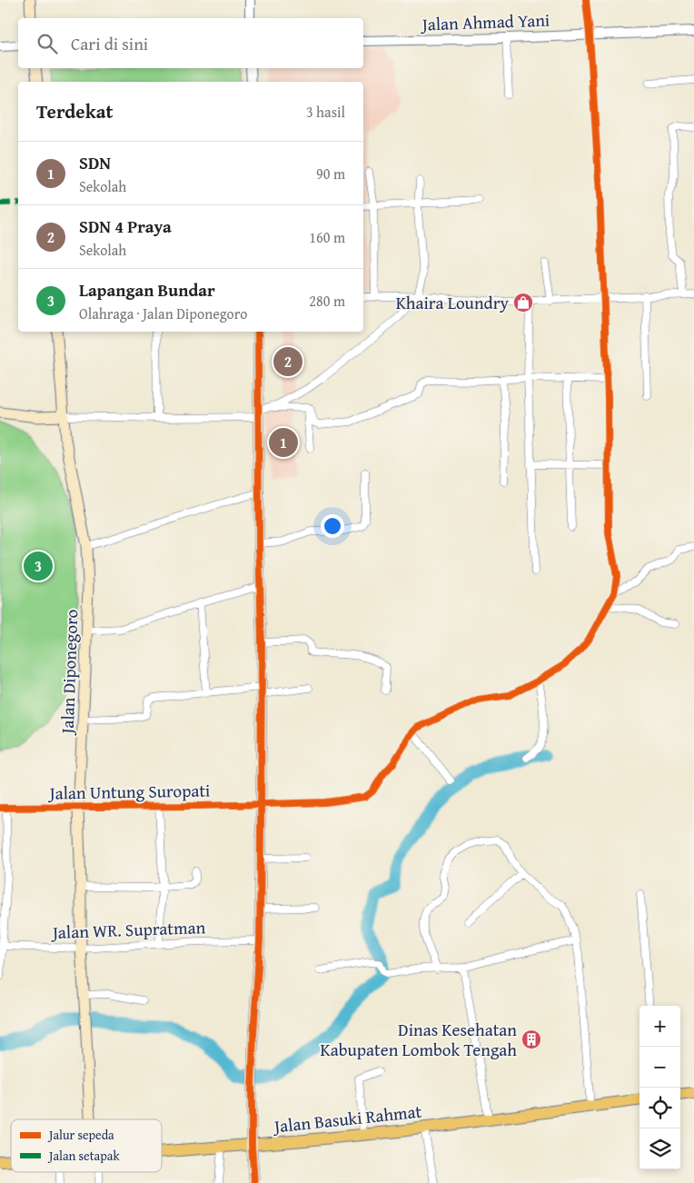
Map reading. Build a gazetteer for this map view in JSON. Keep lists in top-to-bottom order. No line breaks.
{"streets":{"main road":["Jalan Diponegoro","Jalan Basuki Rahmat"],"street":["Jalan Ahmad Yani","Jalan Untung Suropati","Jalan WR. Supratman"]},"crossings":[["Jalan Diponegoro","Jalan Untung Suropati"],["Jalan Diponegoro","Jalan WR. Supratman"]],"places":{"shop":["Khaira Loundry"],"building":["Dinas Kesehatan Kabupaten Lombok Tengah"]},"legend":["Jalur sepeda","Jalan setapak"],"page":{"search":"Cari di sini","heading":["Terdekat","3 hasil"],"list":[{"mark":"1","name":"SDN","note":"Sekolah","value":"90 m"},{"mark":"2","name":"SDN 4 Praya","note":"Sekolah","value":"160 m"},{"mark":"3","name":"Lapangan Bundar","note":"Olahraga · Jalan Diponegoro","value":"280 m"}],"pins":["2","1","3"],"map_buttons":["+","−"]}}
